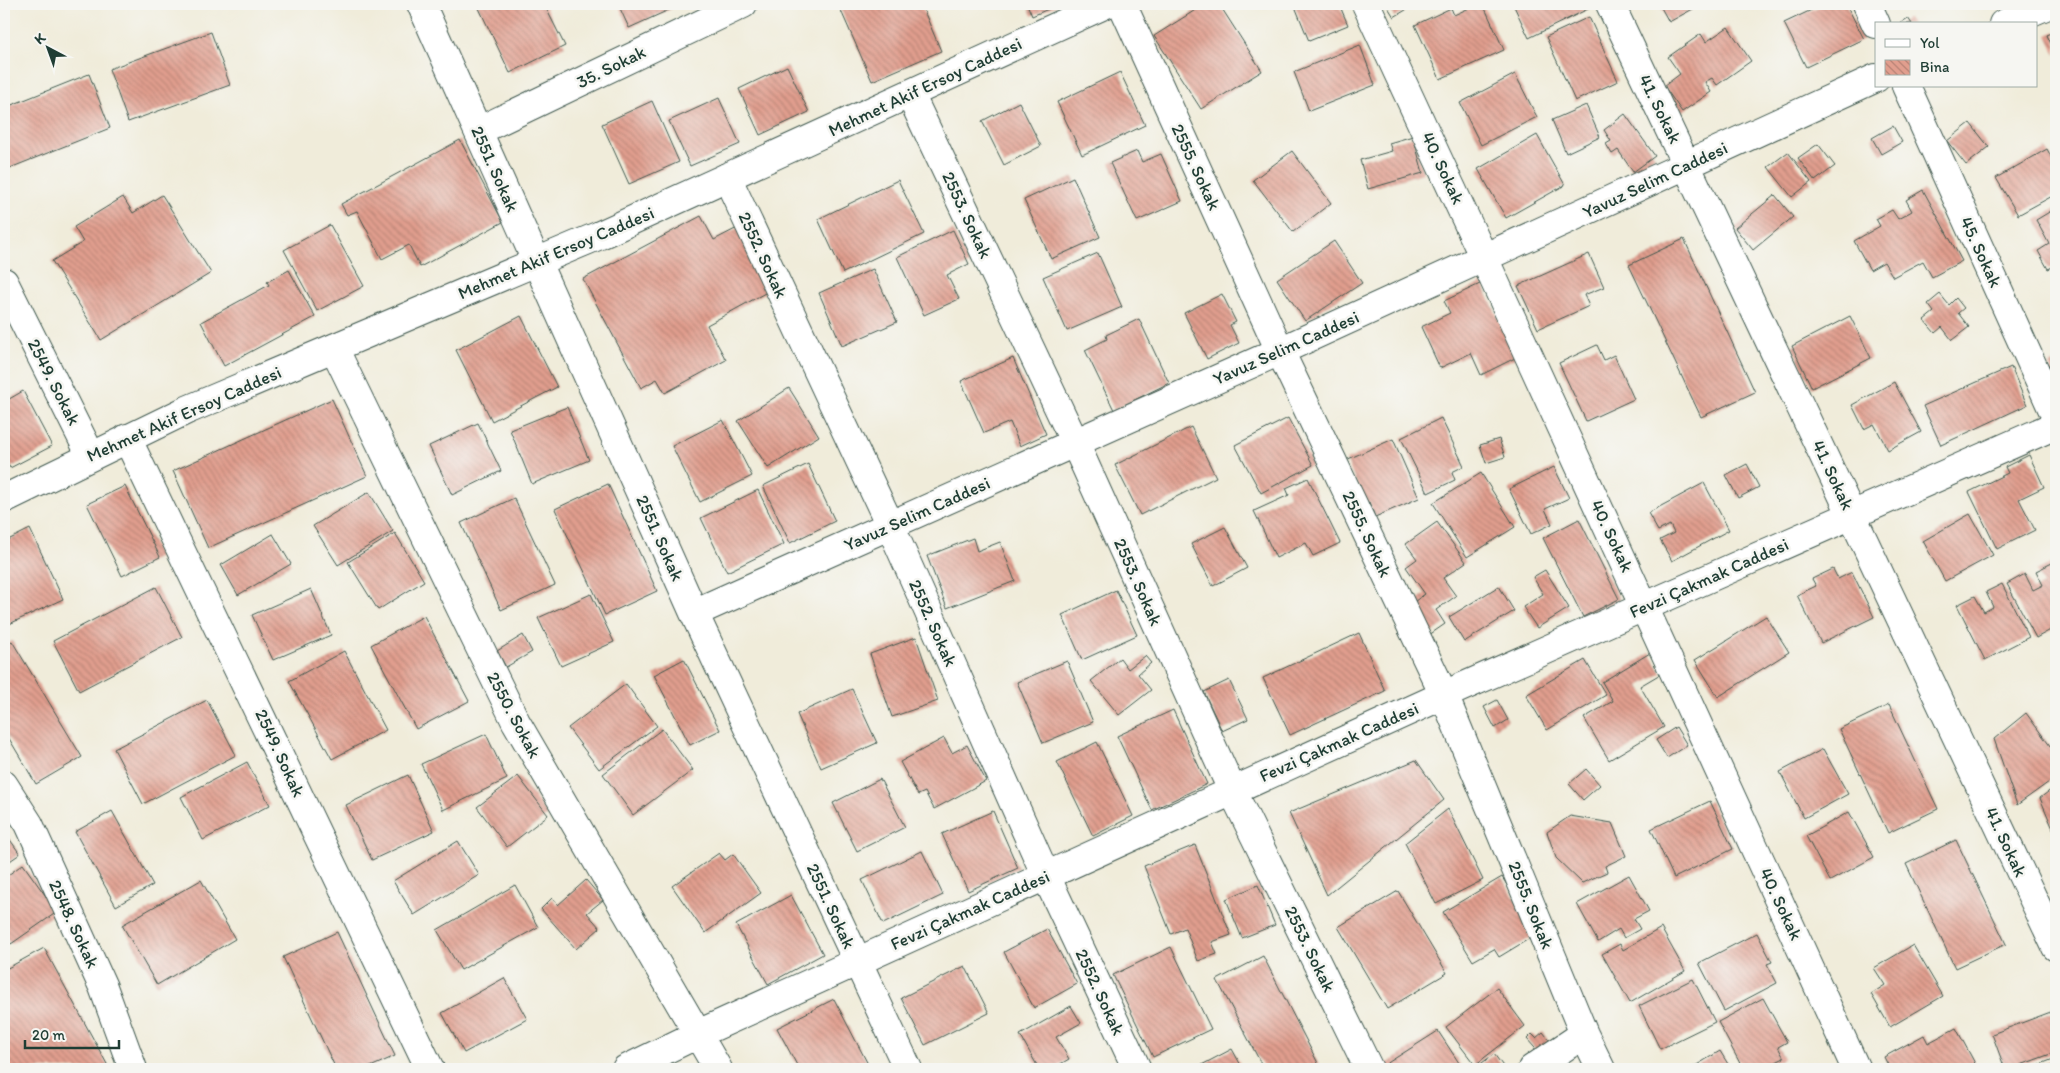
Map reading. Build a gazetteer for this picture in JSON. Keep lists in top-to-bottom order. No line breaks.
{"streets":{"street":["35. Sokak","Mehmet Akif Ersoy Caddesi","41. Sokak","2555. Sokak","40. Sokak","2551. Sokak","Yavuz Selim Caddesi","2553. Sokak","45. Sokak","2552. Sokak","2549. Sokak","Fevzi Çakmak Caddesi","2550. Sokak","2548. Sokak"]},"crossings":[["35. Sokak","2551. Sokak"],["Mehmet Akif Ersoy Caddesi","2551. Sokak"],["Mehmet Akif Ersoy Caddesi","2553. Sokak"],["Mehmet Akif Ersoy Caddesi","2552. Sokak"],["Mehmet Akif Ersoy Caddesi","2549. Sokak"],["Mehmet Akif Ersoy Caddesi","2550. Sokak"],["41. Sokak","Yavuz Selim Caddesi"],["41. Sokak","Fevzi Çakmak Caddesi"],["2555. Sokak","Yavuz Selim Caddesi"],["2555. Sokak","Fevzi Çakmak Caddesi"],["40. Sokak","Yavuz Selim Caddesi"],["40. Sokak","Fevzi Çakmak Caddesi"],["2551. Sokak","Yavuz Selim Caddesi"],["2551. Sokak","Fevzi Çakmak Caddesi"],["Yavuz Selim Caddesi","2553. Sokak"],["Yavuz Selim Caddesi","2552. Sokak"],["2553. Sokak","Fevzi Çakmak Caddesi"],["2552. Sokak","Fevzi Çakmak Caddesi"],["Fevzi Çakmak Caddesi","2550. Sokak"]],"legend":["Yol","Bina"],"scale_bar":"20 m","north":"top left"}
